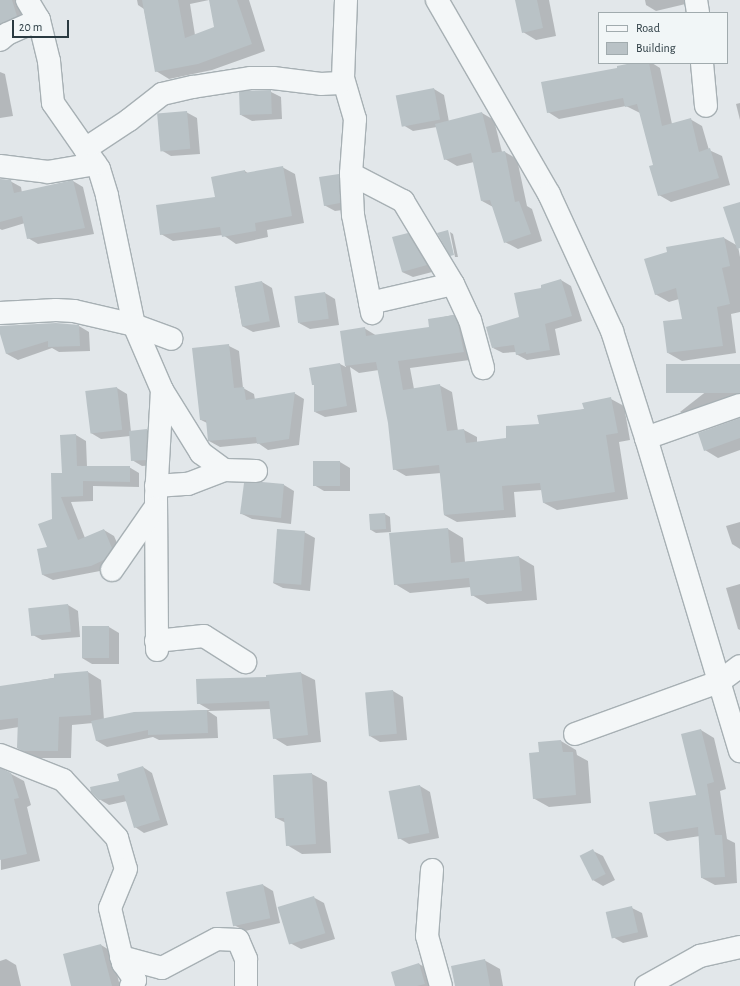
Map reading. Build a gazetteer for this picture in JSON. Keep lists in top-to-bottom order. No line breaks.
{"legend":["Road","Building"],"scale_bar":"20 m"}
